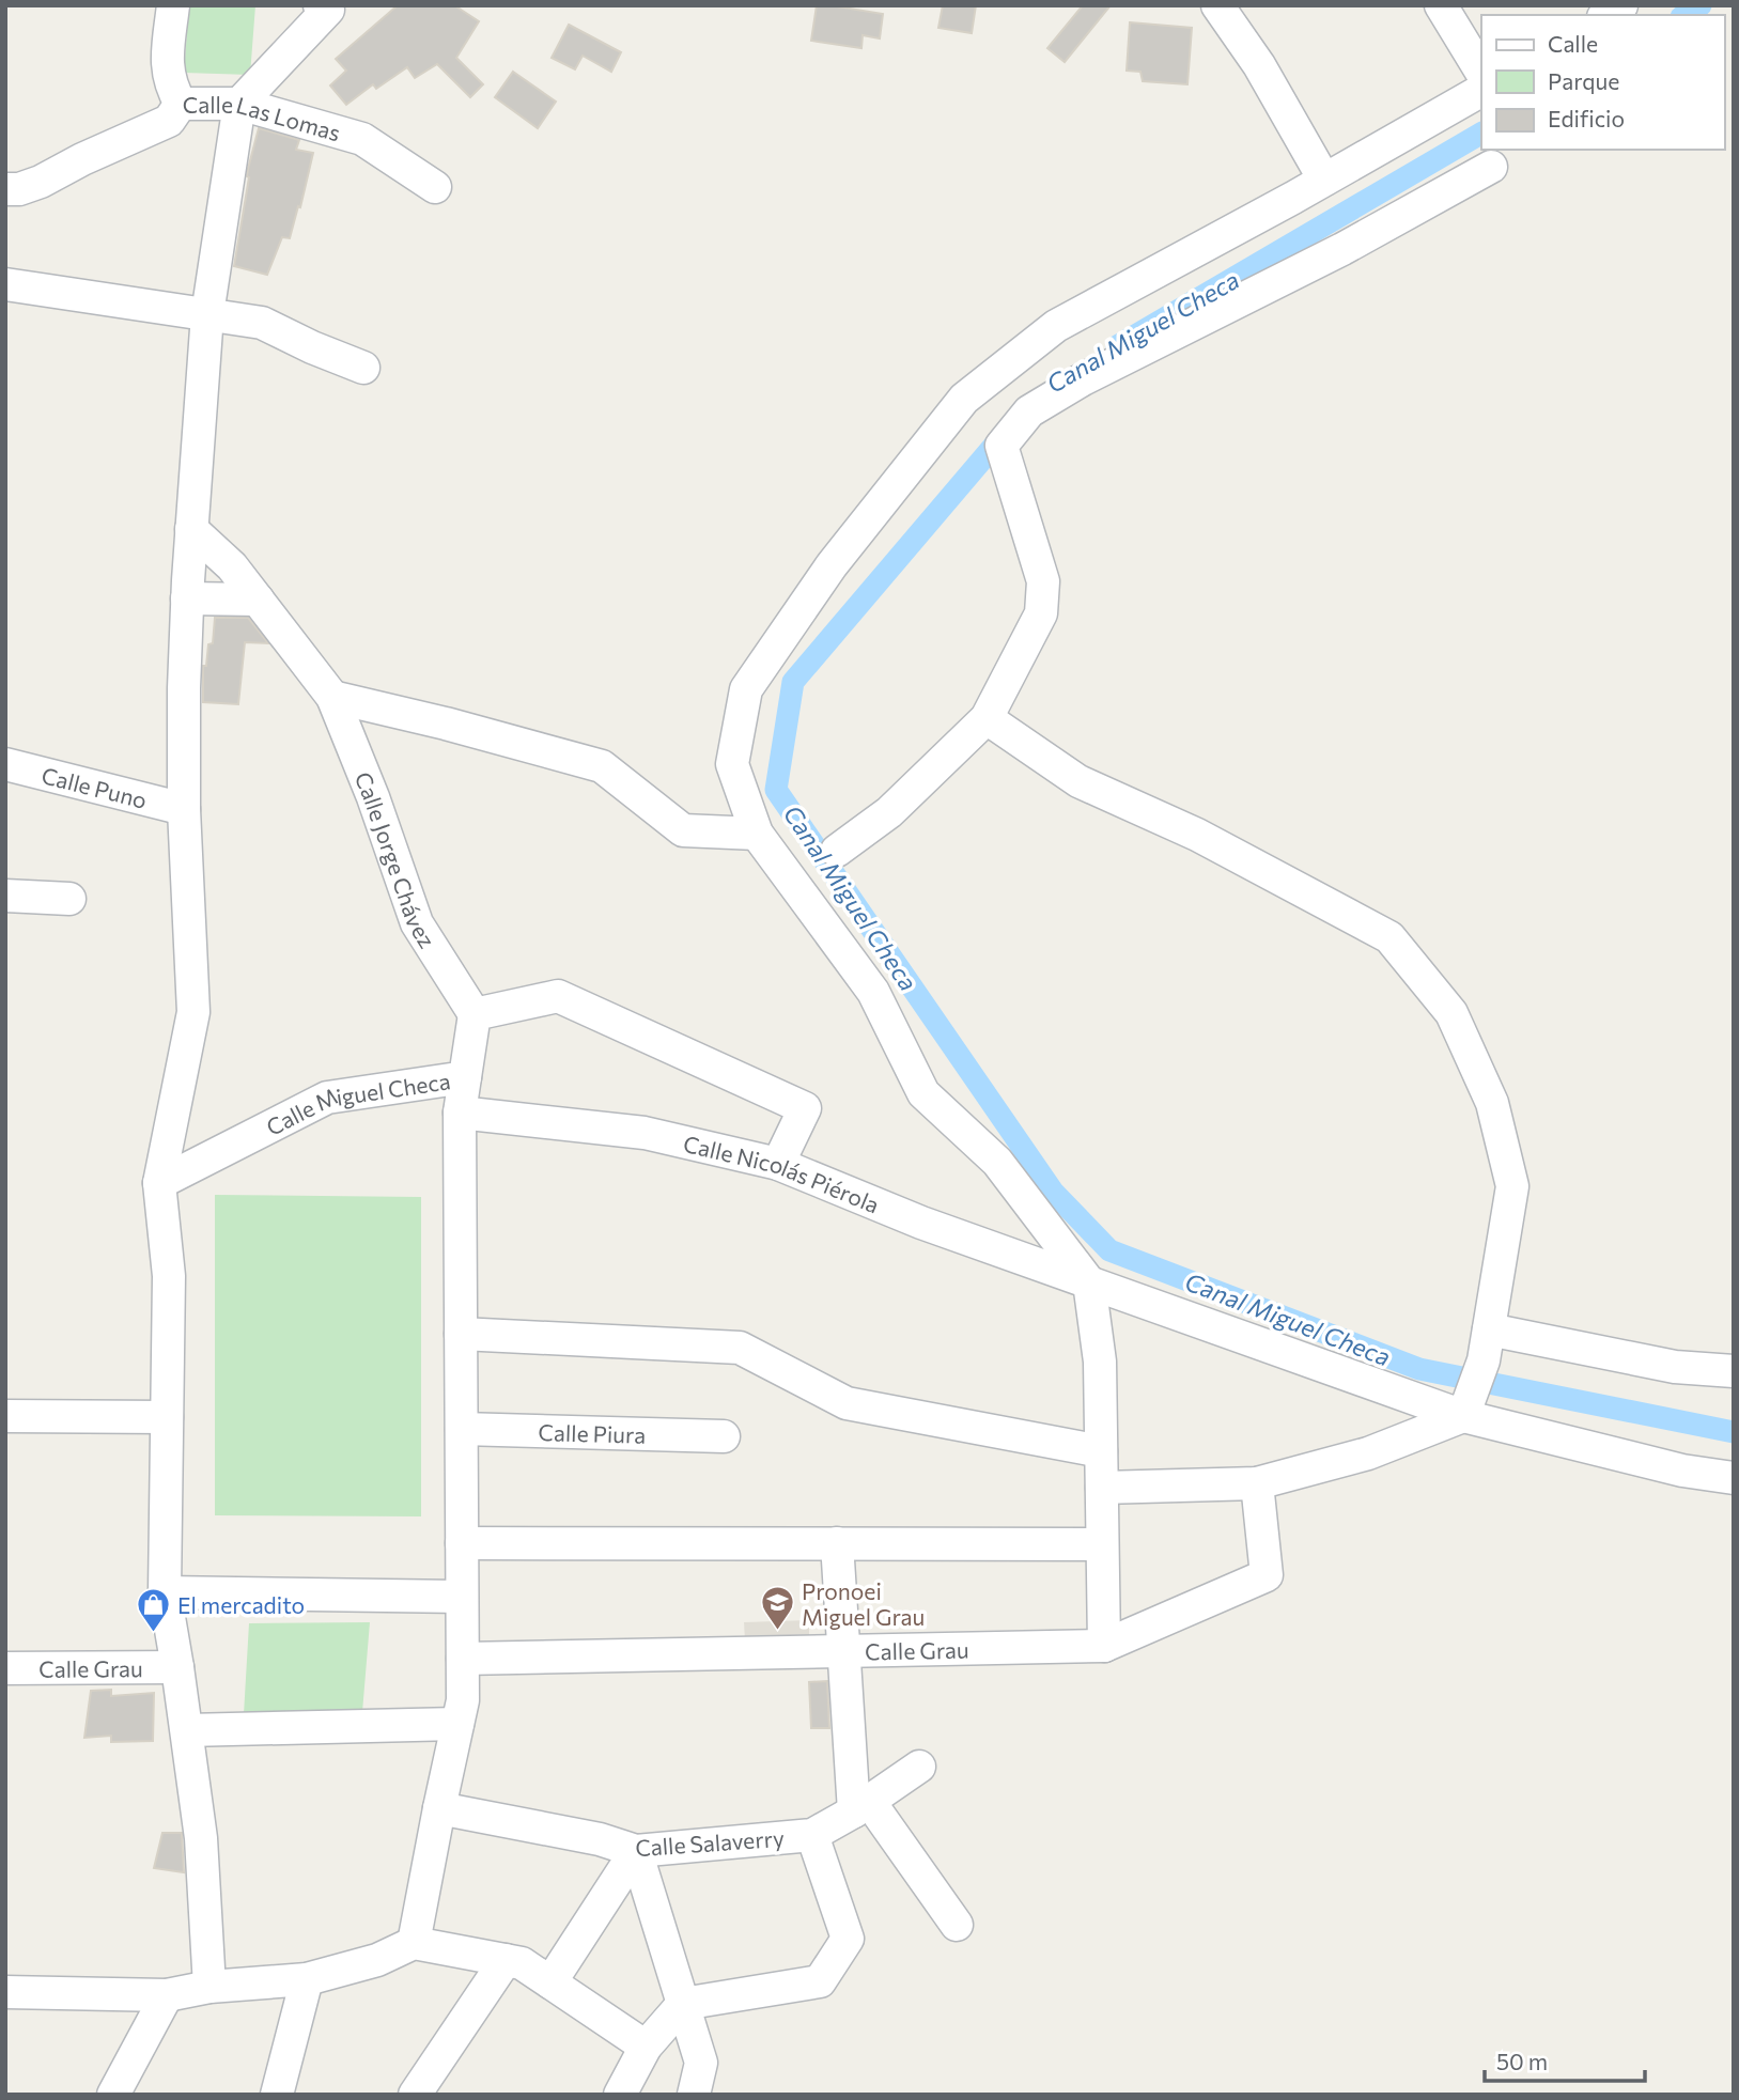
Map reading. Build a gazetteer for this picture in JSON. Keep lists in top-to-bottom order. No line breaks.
{"streets":{"street":["Calle Las Lomas","Calle Puno","Calle Jorge Chávez","Calle Miguel Checa","Calle Nicolás Piérola","Calle Piura","Calle Grau","Calle Salaverry"]},"crossings":[["Calle Jorge Chávez","Calle Miguel Checa"]],"water":["Canal Miguel Checa"],"places":{"school or university":["Pronoei Miguel Grau"],"shop":["El mercadito"]},"legend":["Calle","Parque","Edificio"],"scale_bar":"50 m"}
